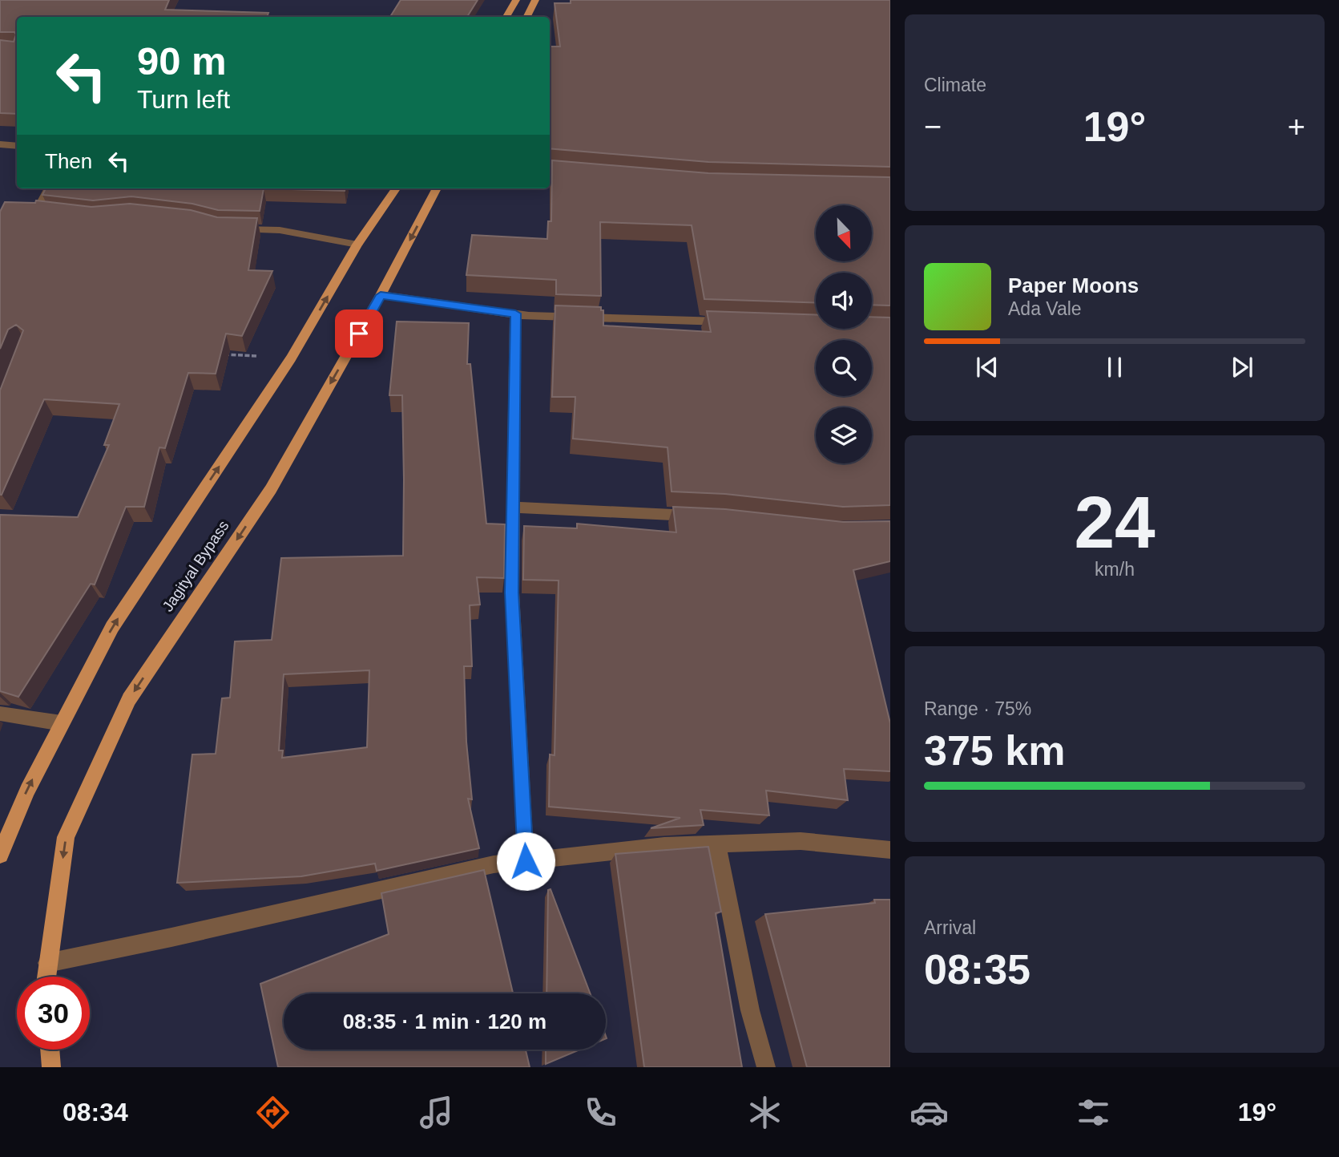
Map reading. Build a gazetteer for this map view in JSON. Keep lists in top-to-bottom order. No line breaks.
{"streets":{"main road":["Jagityal Bypass"]},"north":"bottom right","page":{"tile":["Climate",["24","km/h"],["Range · 75%","375 km"],["Arrival","08:35"]],"turn":["90 m","Turn left"],"heat":["−","19°","+"],"then":"Then","song":["Paper Moons","Ada Vale"],"limit":"30","trip":"08:35 · 1 min · 120 m","tabs":["08:34","19°"]}}
